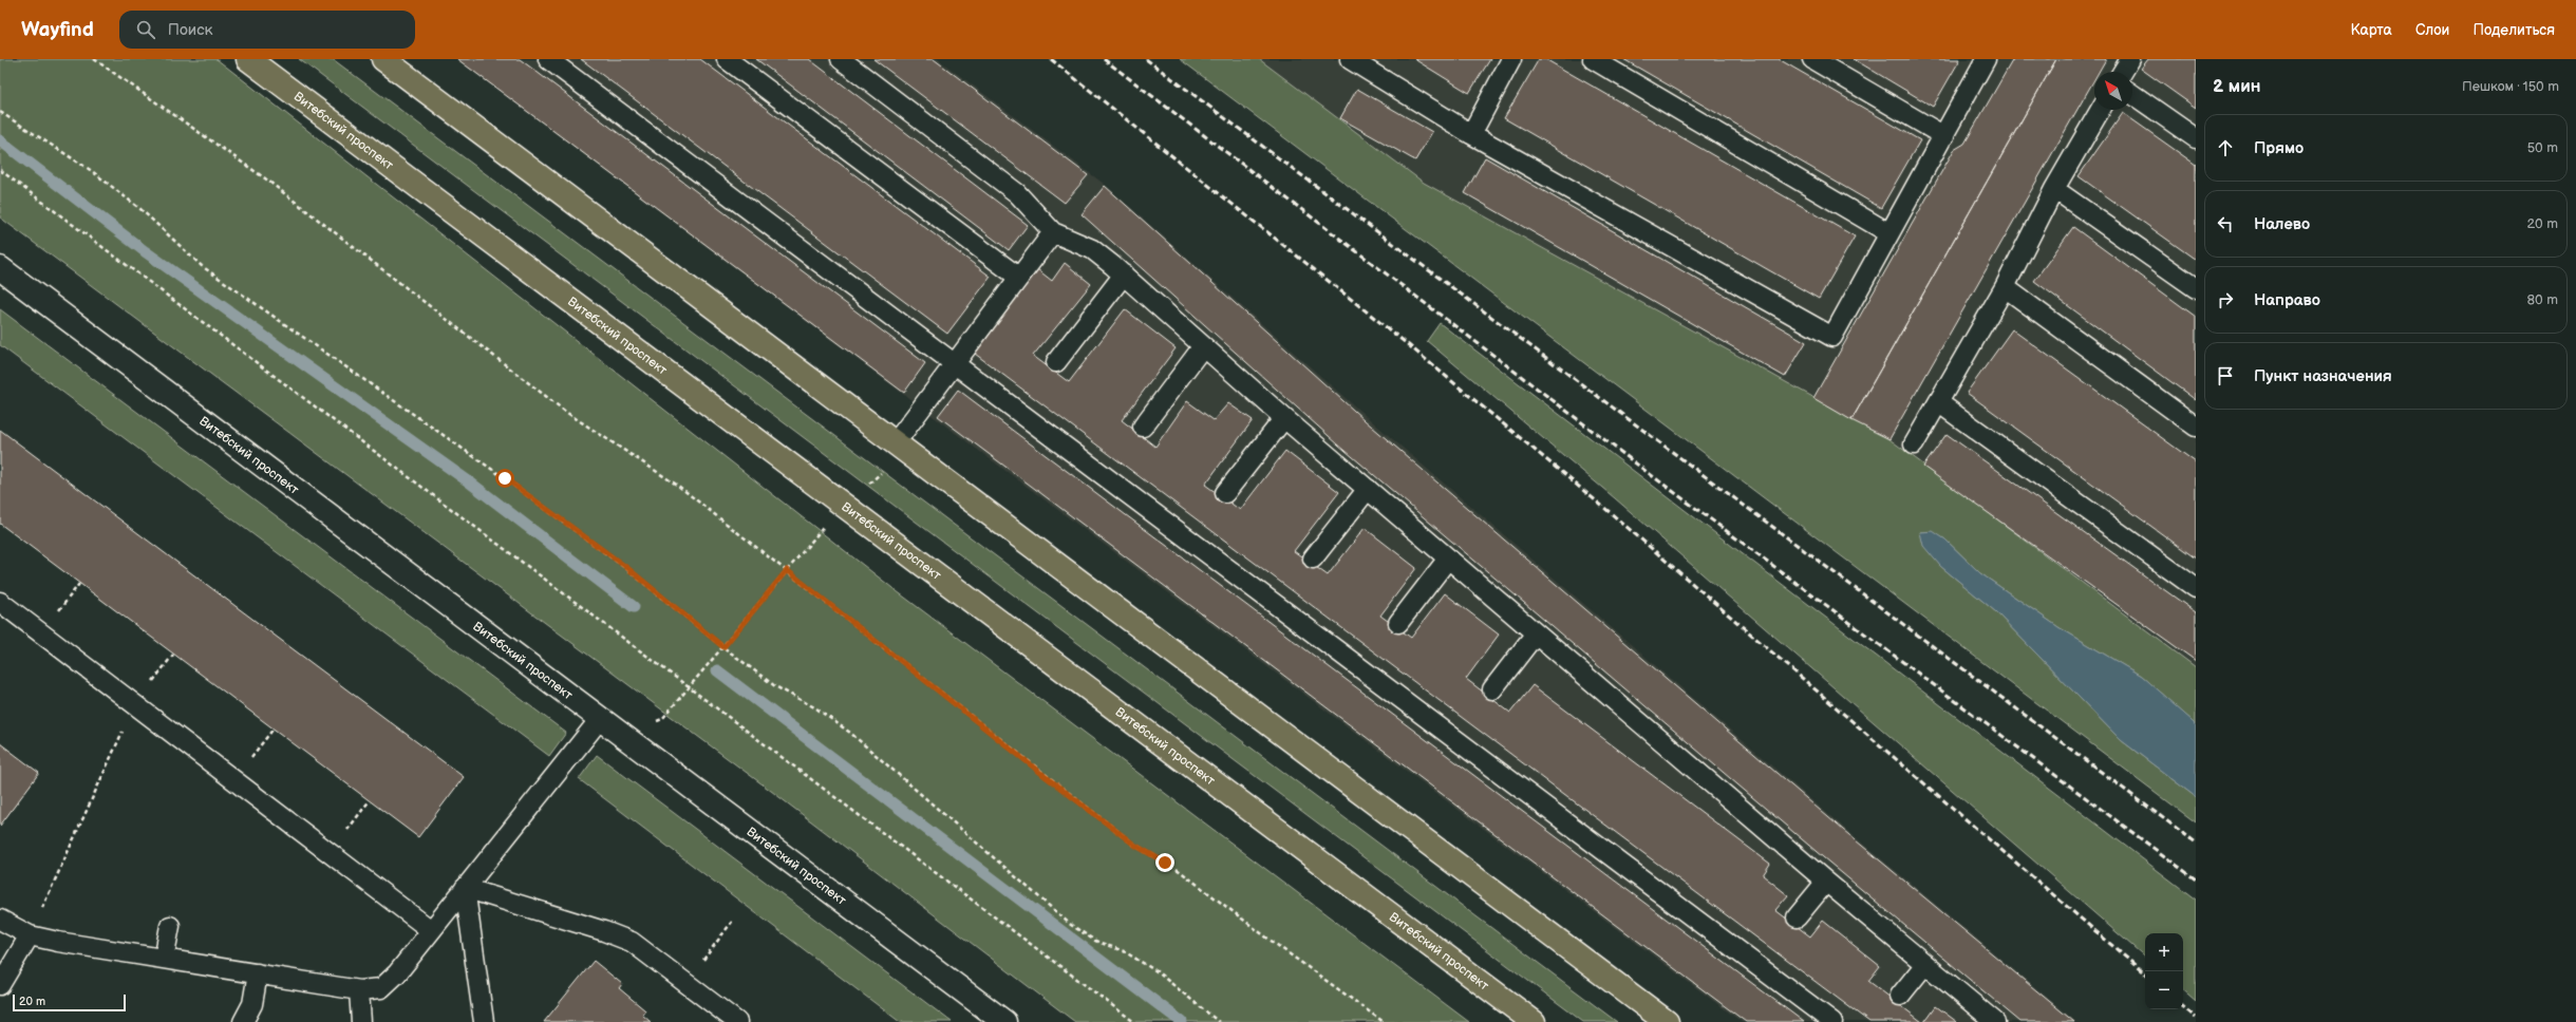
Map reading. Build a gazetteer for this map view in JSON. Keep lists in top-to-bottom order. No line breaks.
{"streets":{"main road":["Витебский проспект"]},"scale_bar":"20 m","north":"top left","page":{"header":"Wayfind","search":"Поиск","nav":["Карта","Слои","Поделиться"],"heading":["2 мин","Пешком · 150 m"],"list":[["Прямо","50 m"],["Налево","20 m"],["Направо","80 m"],"Пункт назначения"],"map_buttons":["+","−"],"scale":"20 m"}}
